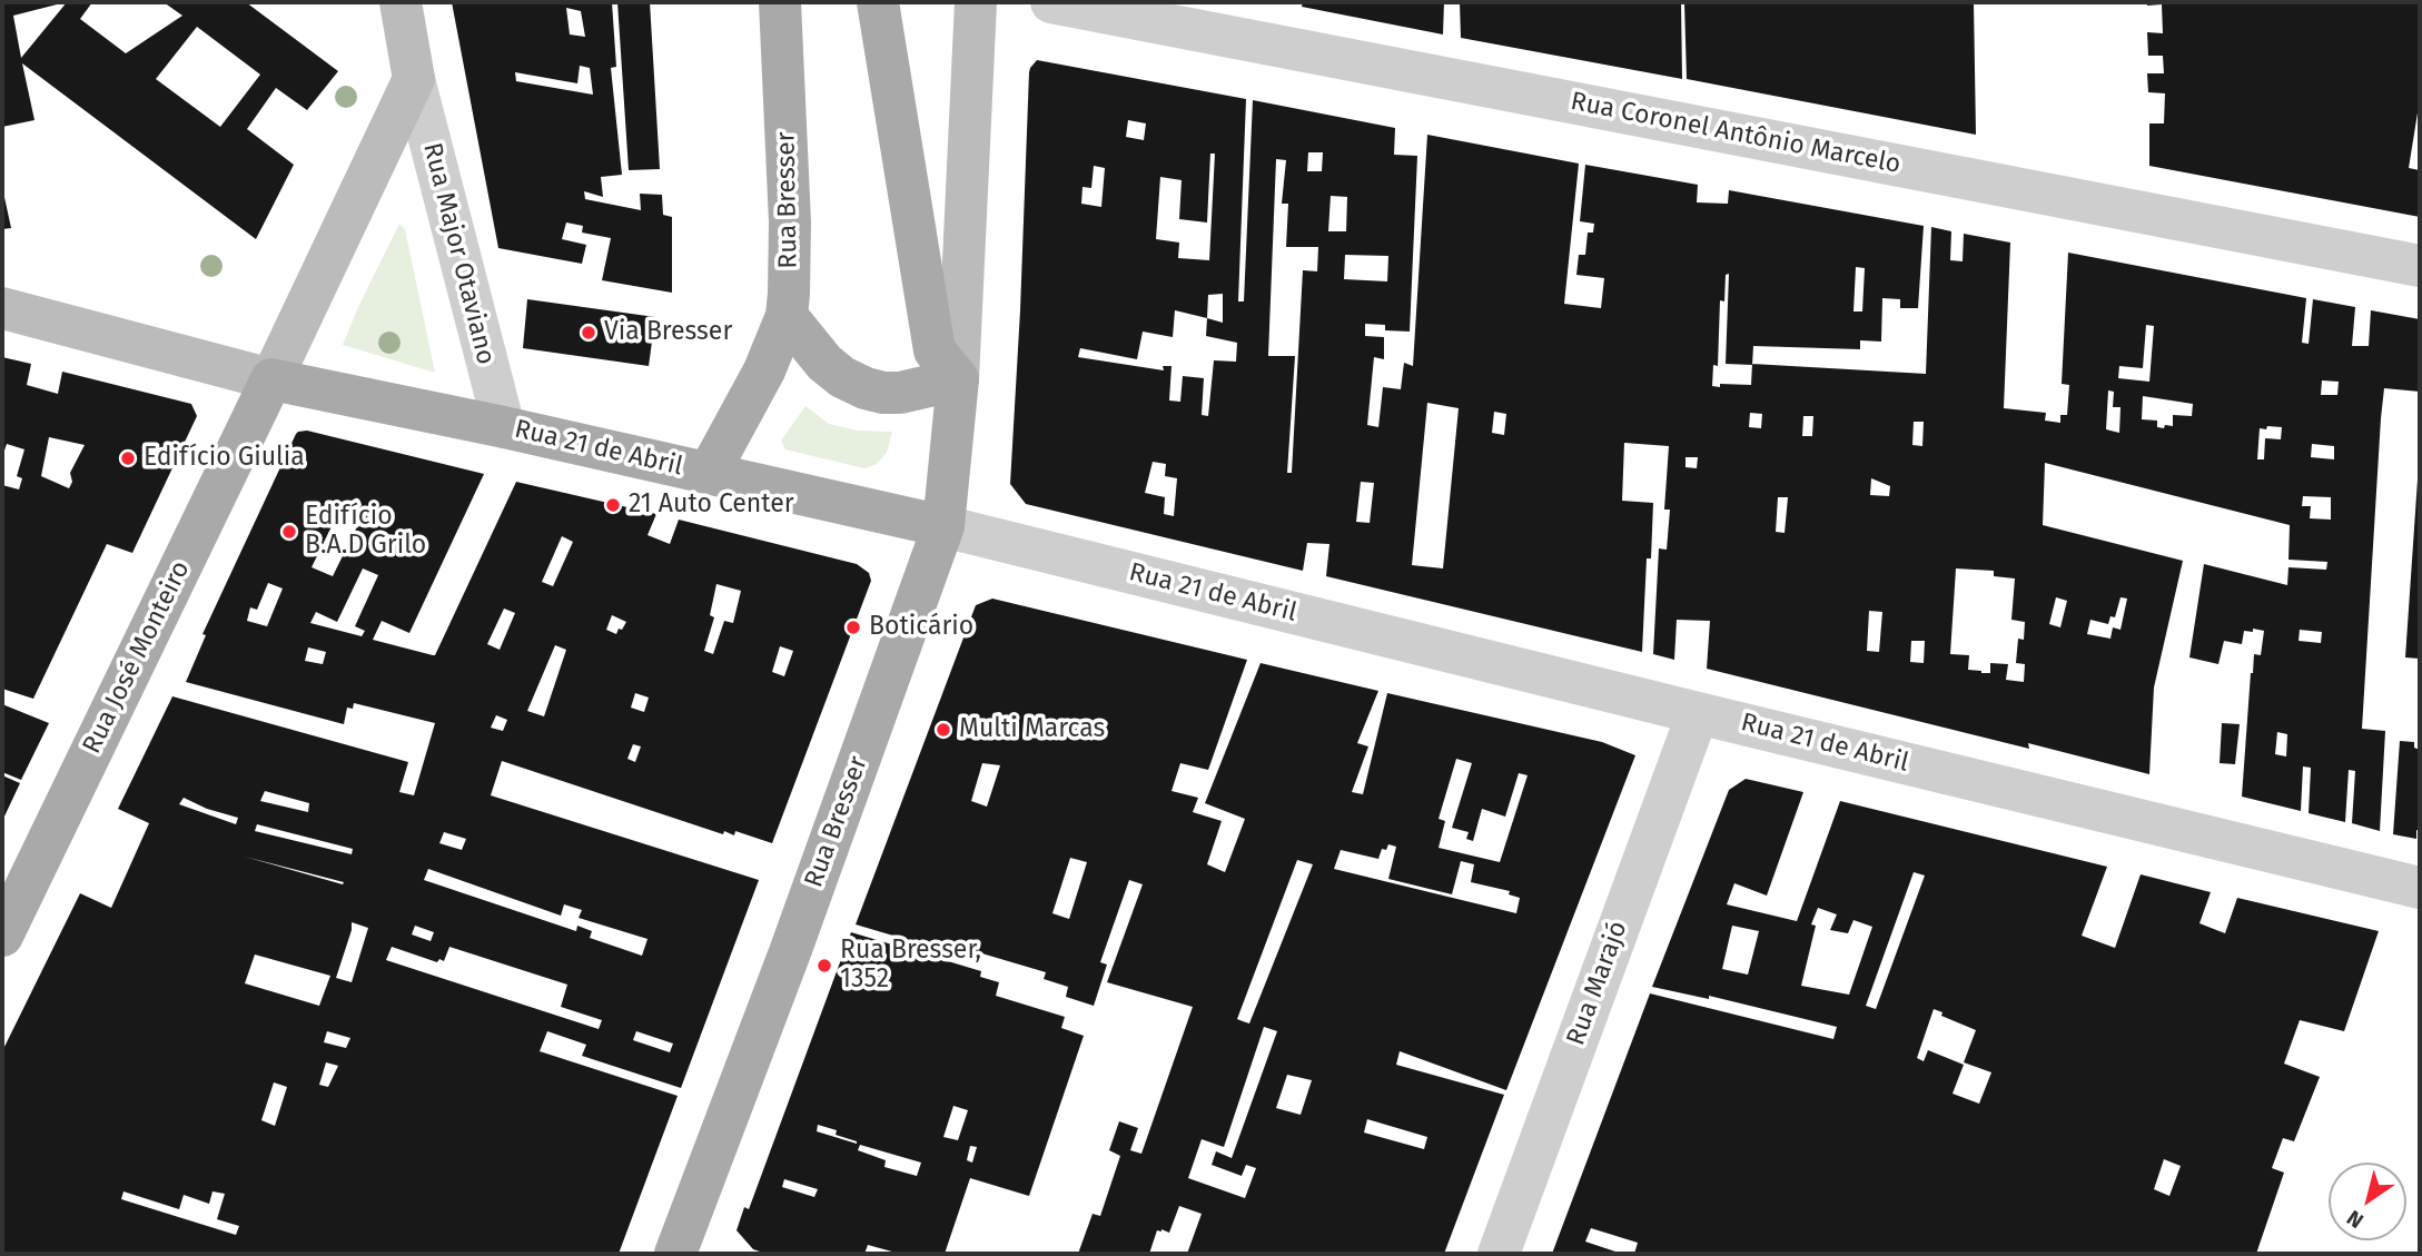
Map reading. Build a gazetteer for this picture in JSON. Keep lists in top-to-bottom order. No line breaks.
{"streets":{"main road":["Rua Bresser","Rua 21 de Abril","Rua José Monteiro"],"street":["Rua Coronel Antônio Marcelo","Rua Major Otaviano","Rua Marajó"]},"crossings":[["Rua Bresser","Rua 21 de Abril"],["Rua Major Otaviano","Rua 21 de Abril"],["Rua Major Otaviano","Rua José Monteiro"],["Rua 21 de Abril","Rua José Monteiro"],["Rua 21 de Abril","Rua Marajó"]],"places":["Via Bresser","Edifício Giulia","21 Auto Center","Edifício B.A.D Grilo","Boticário","Multi Marcas","Rua Bresser, 1352"],"north":"bottom left"}
